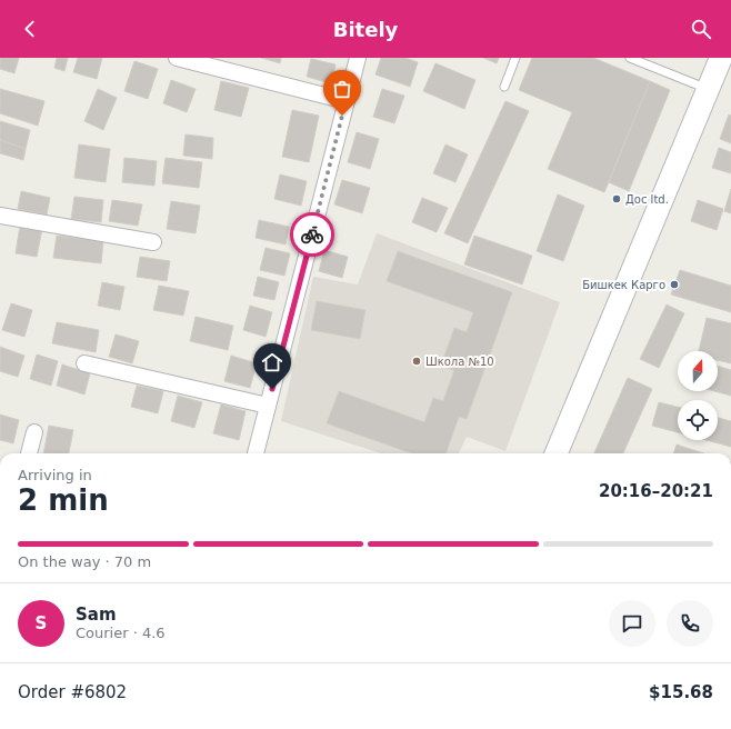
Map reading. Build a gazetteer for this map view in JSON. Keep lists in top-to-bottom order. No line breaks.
{"places":["Дос ltd.","Бишкек Карго","Школа №10"],"north":"top","page":{"header":"Bitely","heading":["2 min","Arriving in","20:16–20:21"],"panel":["Sam","Courier · 4.6","Order #6802","$15.68"],"bar":"On the way · 70 m","round":"S"}}
